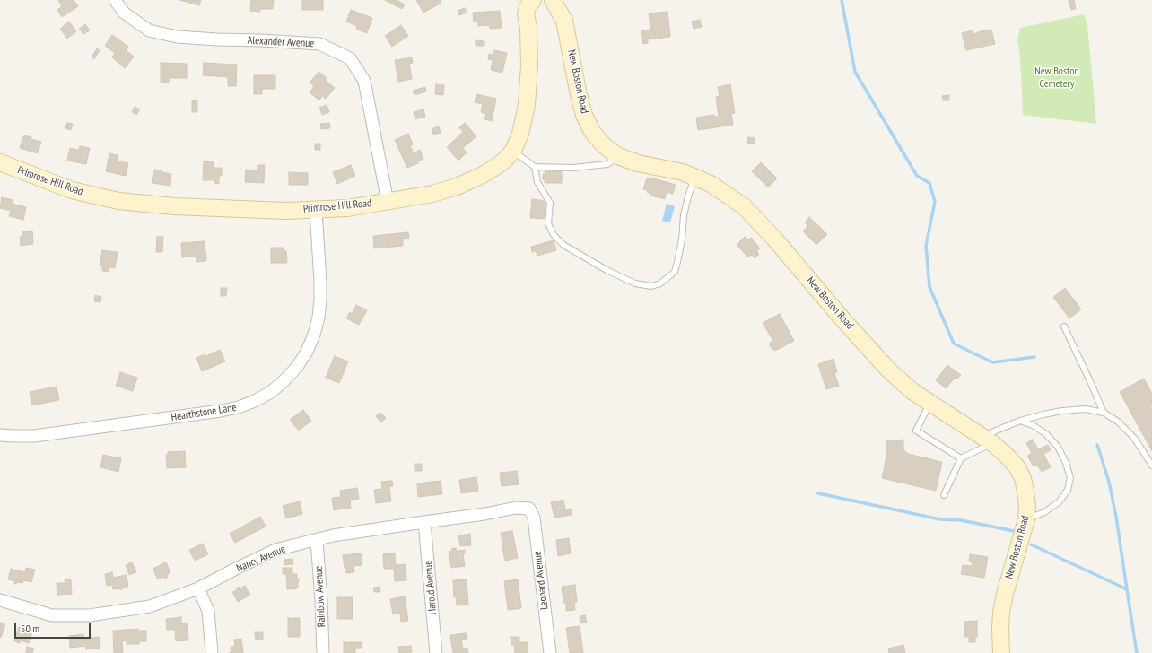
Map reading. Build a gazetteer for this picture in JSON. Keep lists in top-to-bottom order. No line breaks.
{"streets":{"street":["Alexander Avenue","New Boston Road","Primrose Hill Road","Hearthstone Lane","Nancy Avenue","Leonard Avenue","Harold Avenue","Rainbow Avenue"]},"crossings":[["Alexander Avenue","Primrose Hill Road"],["Primrose Hill Road","Hearthstone Lane"],["Nancy Avenue","Leonard Avenue"],["Nancy Avenue","Harold Avenue"],["Nancy Avenue","Rainbow Avenue"]],"parks":["New Boston Cemetery"],"scale_bar":"50 m"}
